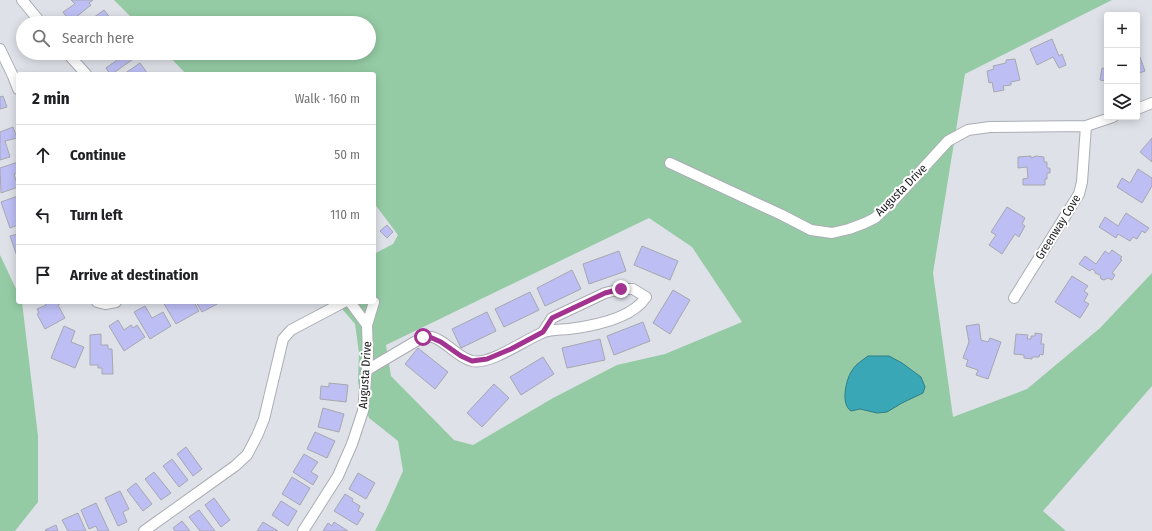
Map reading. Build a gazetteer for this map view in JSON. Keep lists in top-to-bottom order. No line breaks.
{"streets":{"street":["Augusta Drive","Greenway Cove"]},"crossings":[["Augusta Drive","Greenway Cove"]],"page":{"map_buttons":["+","−"],"search":"Search here","heading":["2 min","Walk · 160 m"],"list":[["Continue","50 m"],["Turn left","110 m"],"Arrive at destination"]}}
